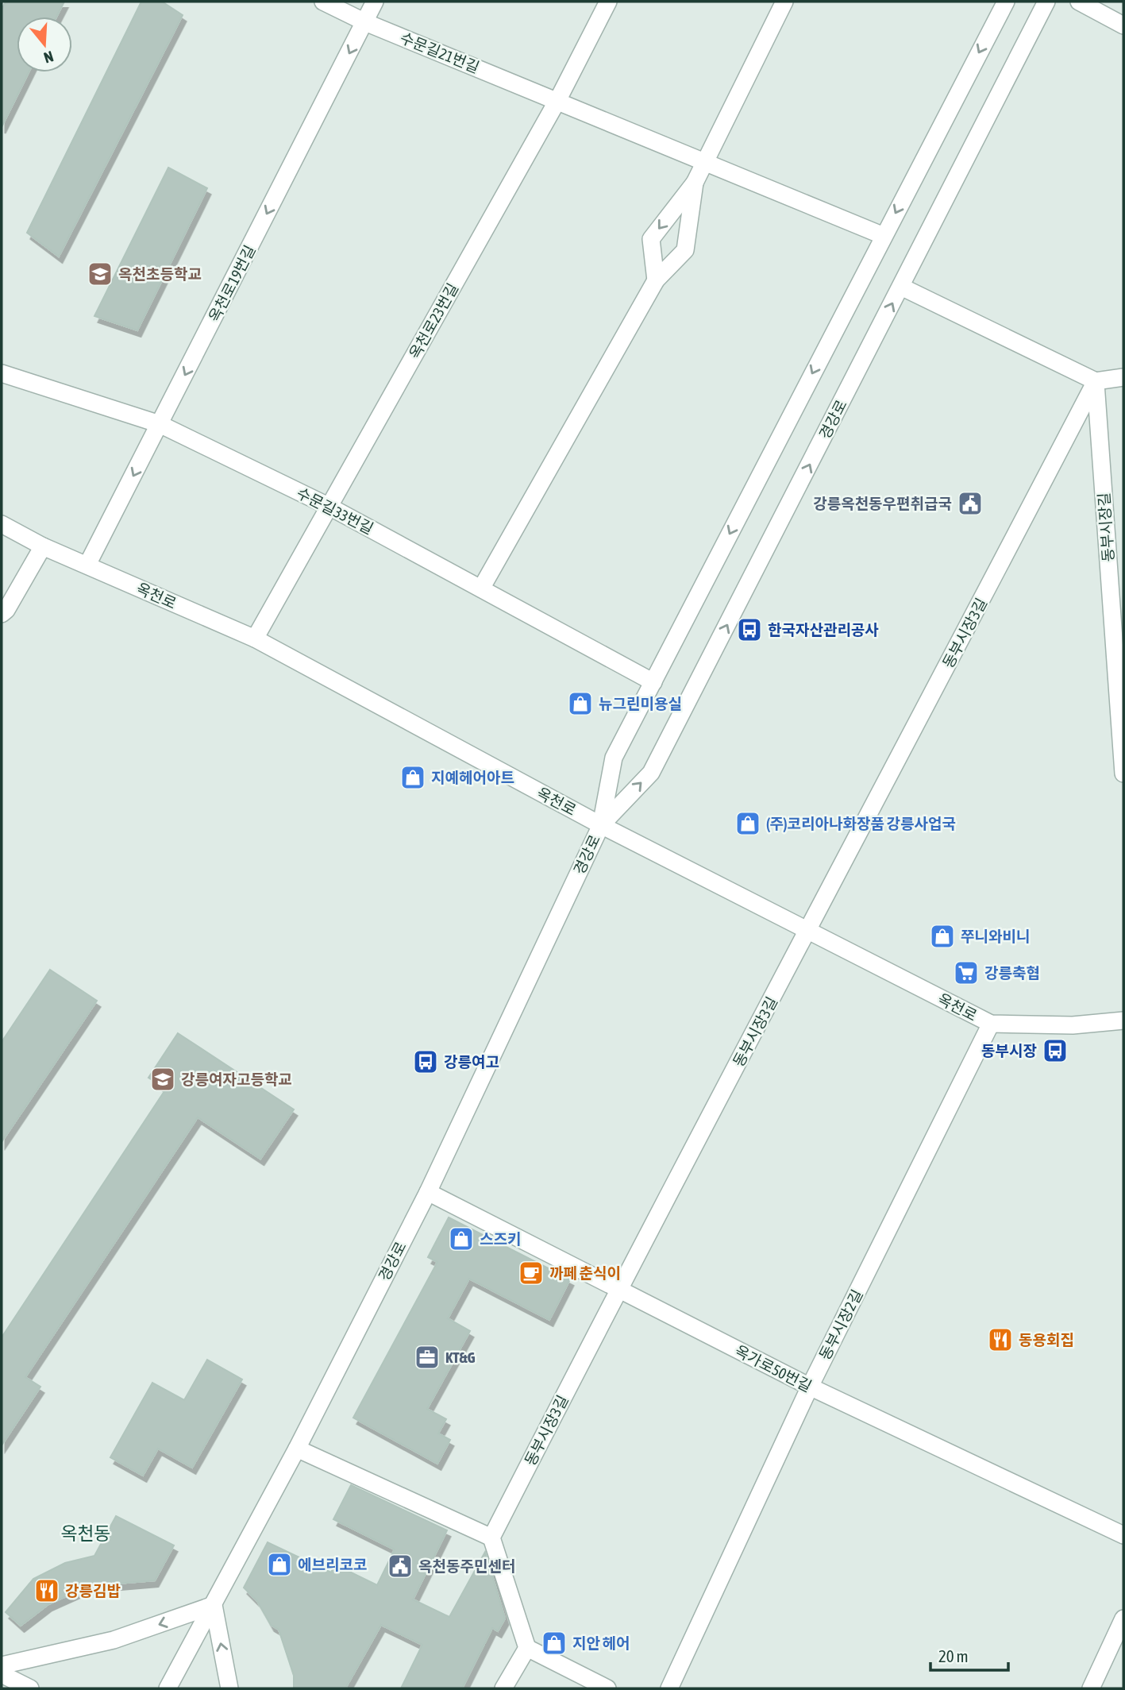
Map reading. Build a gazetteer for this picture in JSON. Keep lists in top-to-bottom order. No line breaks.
{"streets":{"street":["수문길21번길","옥천로19번길","옥천로23번길","경강로","수문길33번길","동부시장길","옥천로","동부시장3길","동부시장2길","옥가로50번길"]},"crossings":[["수문길21번길","옥천로19번길"],["수문길21번길","옥천로23번길"],["수문길21번길","경강로"],["옥천로19번길","수문길33번길"],["옥천로19번길","옥천로"],["옥천로23번길","수문길33번길"],["옥천로23번길","옥천로"],["경강로","수문길33번길"],["경강로","옥천로"],["경강로","옥가로50번길"],["동부시장길","동부시장3길"],["옥천로","동부시장3길"],["옥천로","동부시장2길"],["동부시장3길","옥가로50번길"],["동부시장2길","옥가로50번길"]],"one_way":["옥천로19번길"],"districts":["옥천동"],"places":{"school or university":["옥천초등학교","강릉여자고등학교"],"public building":["강릉옥천동우편취급국","옥천동주민센터"],"bus stop":["한국자산관리공사","동부시장","강릉여고"],"shop":["뉴그린미용실","지예헤어아트","(주)코리아나화장품 강릉사업국","쭈니와비니","스즈키","에브리코코","지안 헤어"],"supermarket":["강릉축협"],"cafe":["까페 춘식이"],"restaurant":["동용회집","강릉김밥"],"office":["KT&G"]},"scale_bar":"20 m","north":"bottom"}
